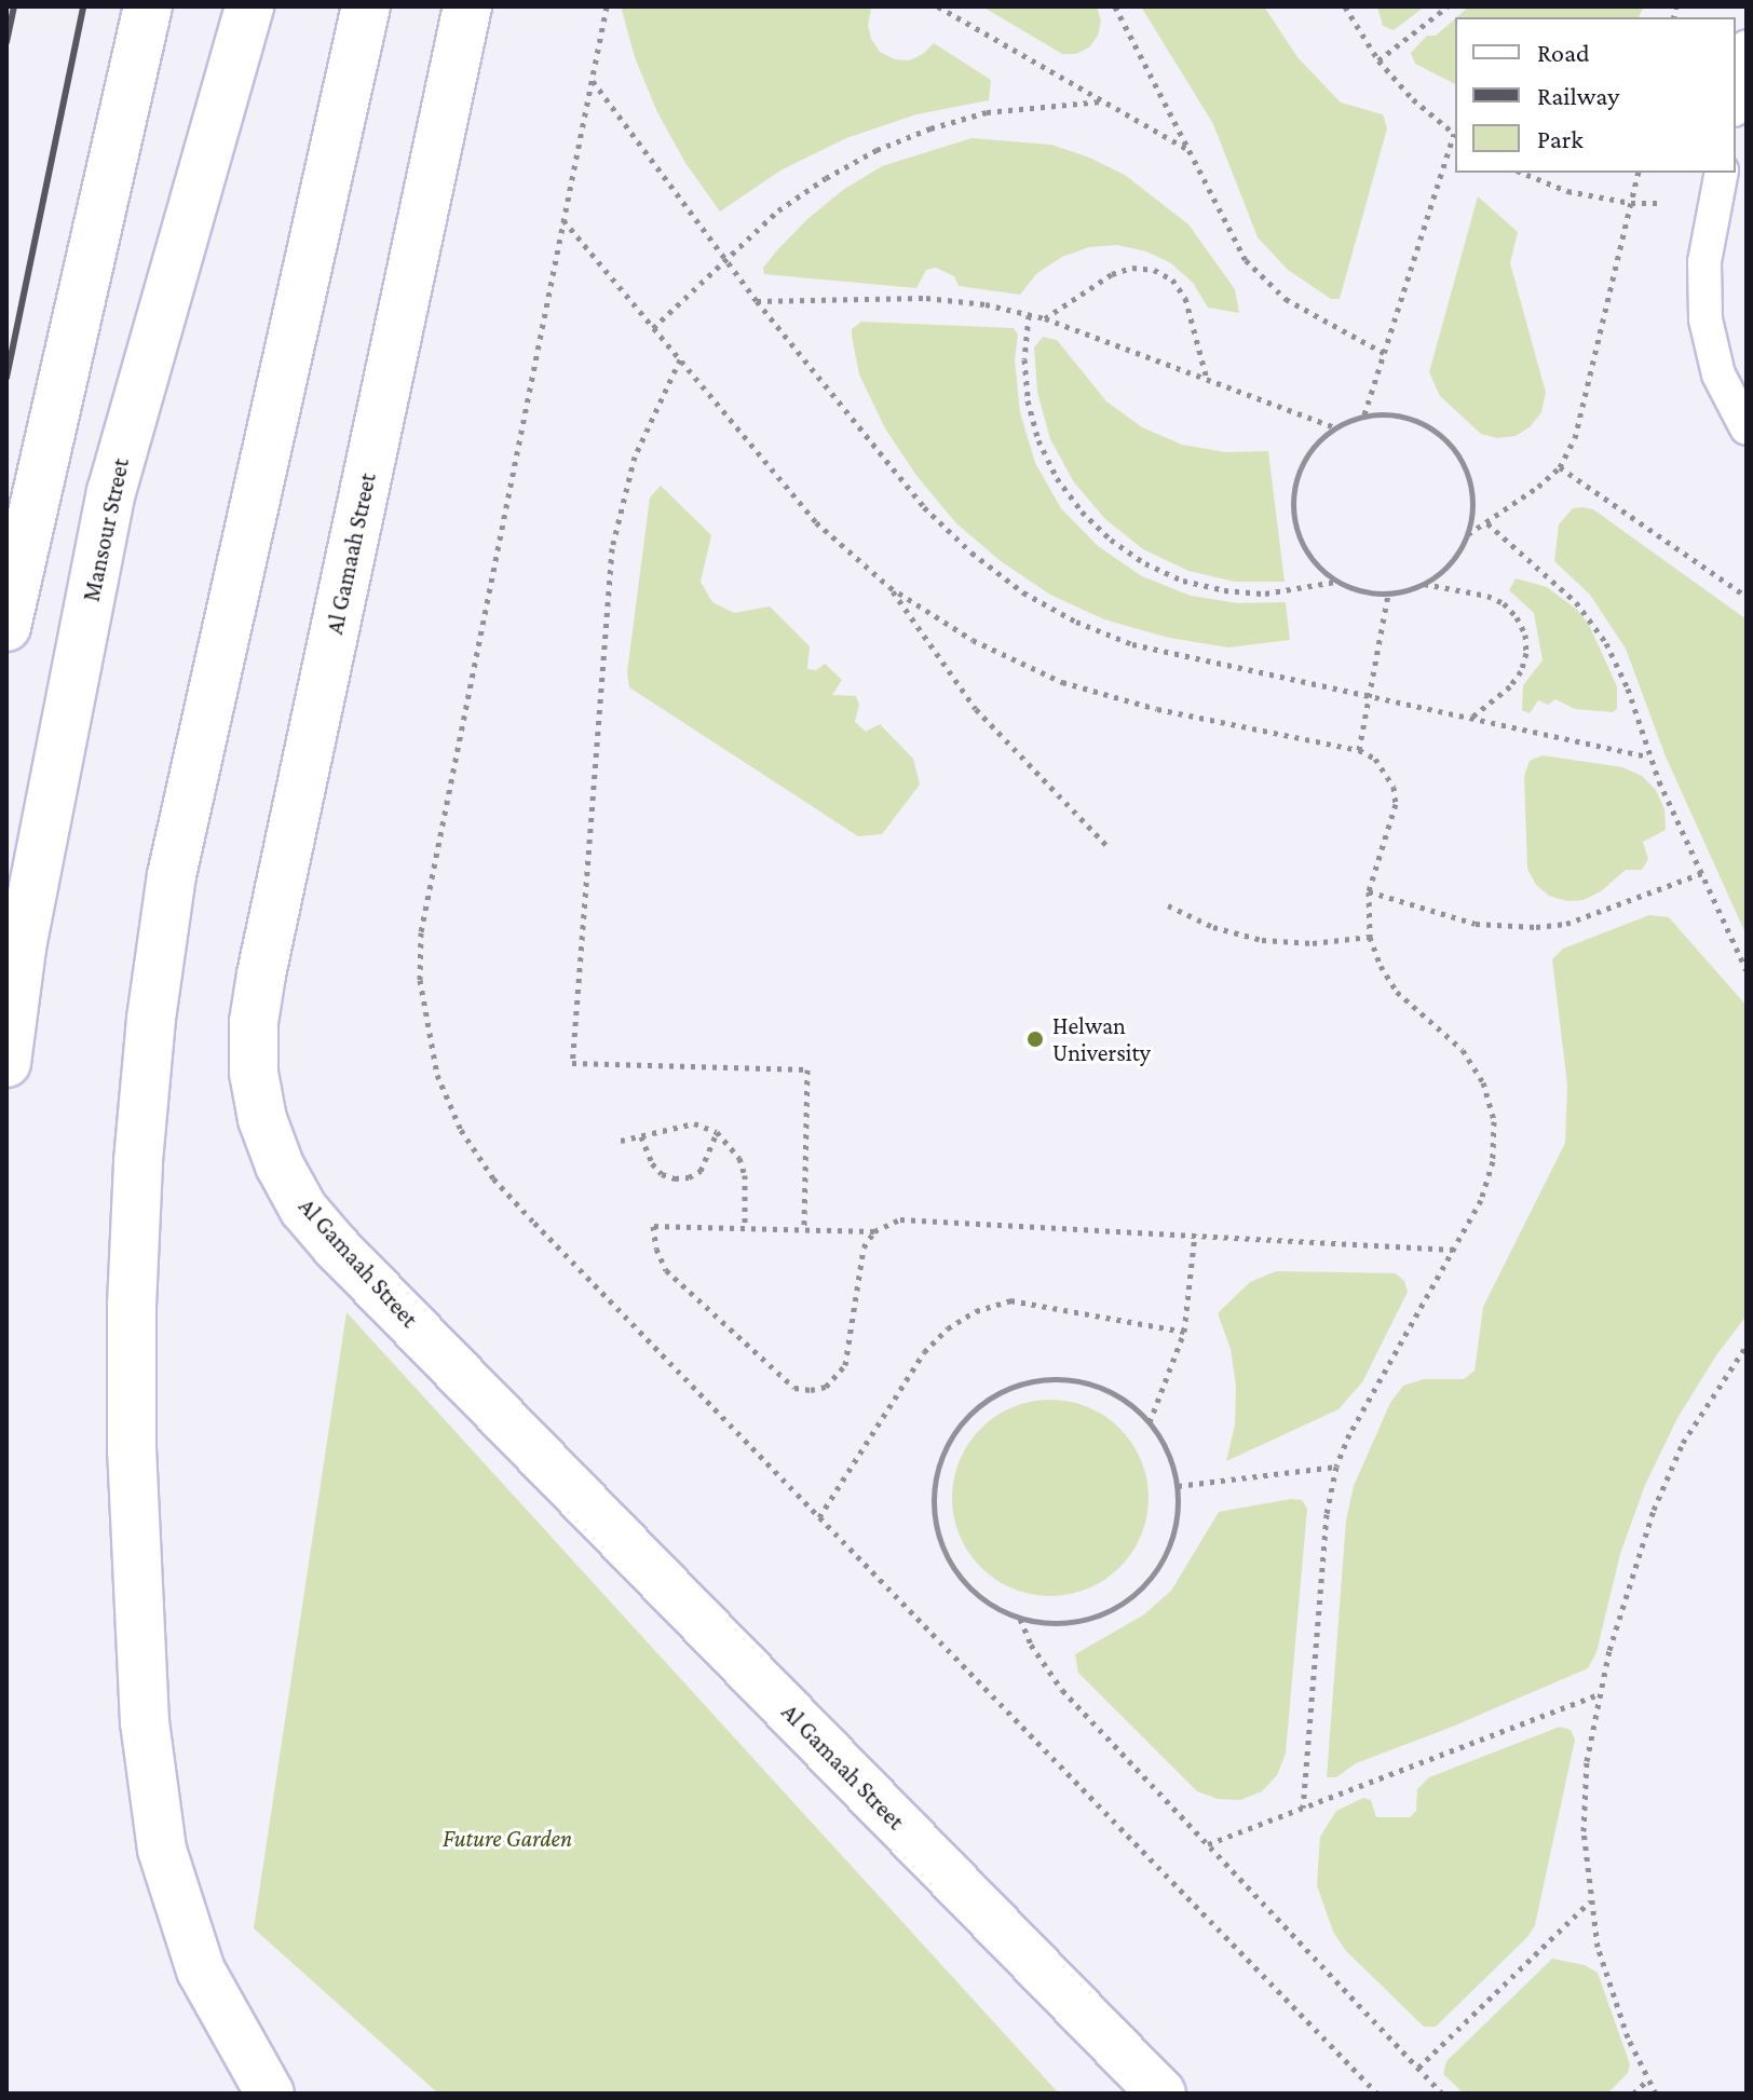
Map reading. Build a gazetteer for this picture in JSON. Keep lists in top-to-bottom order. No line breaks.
{"streets":{"main road":["Mansour Street","Al Gamaah Street"]},"parks":["Future Garden"],"places":["Helwan University"],"legend":["Road","Railway","Park"]}
